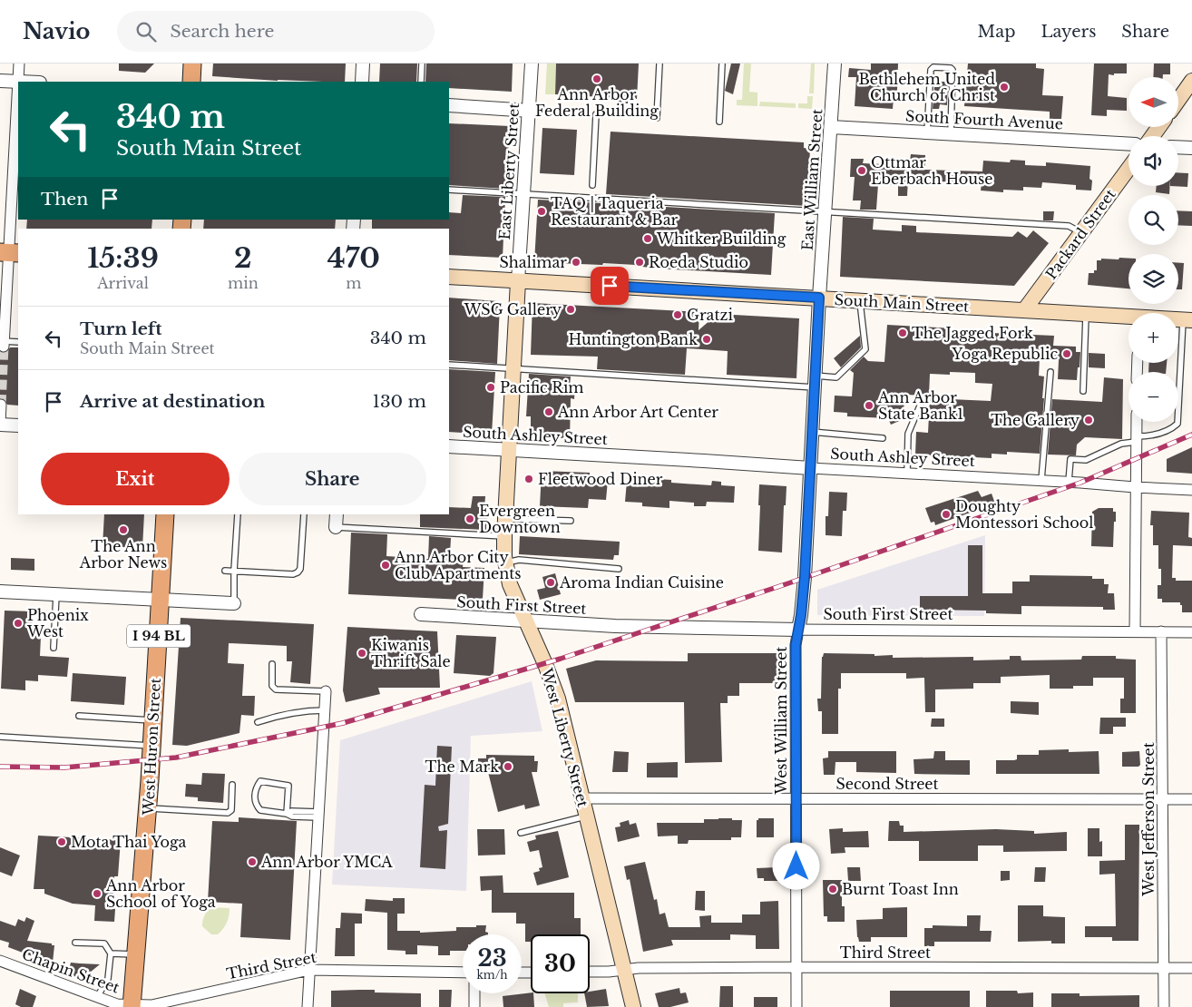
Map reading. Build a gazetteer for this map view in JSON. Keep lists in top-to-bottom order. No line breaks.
{"streets":{"main road":["Packard Street","South Main Street","I 94 BL","West Liberty Street","West Huron Street"],"street":["South Fourth Avenue","East Liberty Street","East William Street","South Ashley Street","South First Street","West William Street","Second Street","West Jefferson Street","Third Street","Chapin Street"]},"crossings":[["South Fourth Avenue","East William Street"],["East Liberty Street","South Main Street"],["East Liberty Street","West Liberty Street"],["East William Street","South Main Street"],["East William Street","West William Street"],["Packard Street","South Main Street"],["South Main Street","West William Street"],["South Main Street","West Liberty Street"],["South Ashley Street","West William Street"],["South Ashley Street","West Liberty Street"],["South First Street","West William Street"],["South First Street","West Liberty Street"],["South First Street","West Jefferson Street"],["West William Street","Second Street"],["West William Street","Third Street"],["West Liberty Street","Second Street"],["West Liberty Street","Third Street"],["West Huron Street","Third Street"],["West Huron Street","Chapin Street"],["Second Street","West Jefferson Street"],["West Jefferson Street","Third Street"],["Third Street","Chapin Street"]],"places":["Ann Arbor Federal Building","Bethlehem United Church of Christ","Ottmar Eberbach House","TAQ | Taqueria Restaurant & Bar","Whitker Building","Shalimar","Roeda Studio","WSG Gallery","Gratzi","The Jagged Fork","Huntington Bank","Yoga Republic","Pacific Rim","Ann Arbor State Bank1","Ann Arbor Art Center","The Gallery","Fleetwood Diner","Doughty Montessori School","Evergreen Downtown","The Ann Arbor News","Ann Arbor City Club Apartments","Aroma Indian Cuisine","Phoenix West","Kiwanis Thrift Sale","The Mark","Mota Thai Yoga","Ann Arbor YMCA","Burnt Toast Inn","Ann Arbor School of Yoga"],"north":"left","page":{"header":"Navio","search":"Search here","nav":["Map","Layers","Share"],"map_buttons":["+","−"],"turn":["340 m","South Main Street"],"then":"Then","eta":["15:39","Arrival","2","min","470","m"],"list":[{"name":"Turn left","note":"South Main Street","value":"340 m"},{"name":"Arrive at destination","value":"130 m"}],"buttons":["Exit","Share"],"speed":"23 km/h","limit":"30"}}
